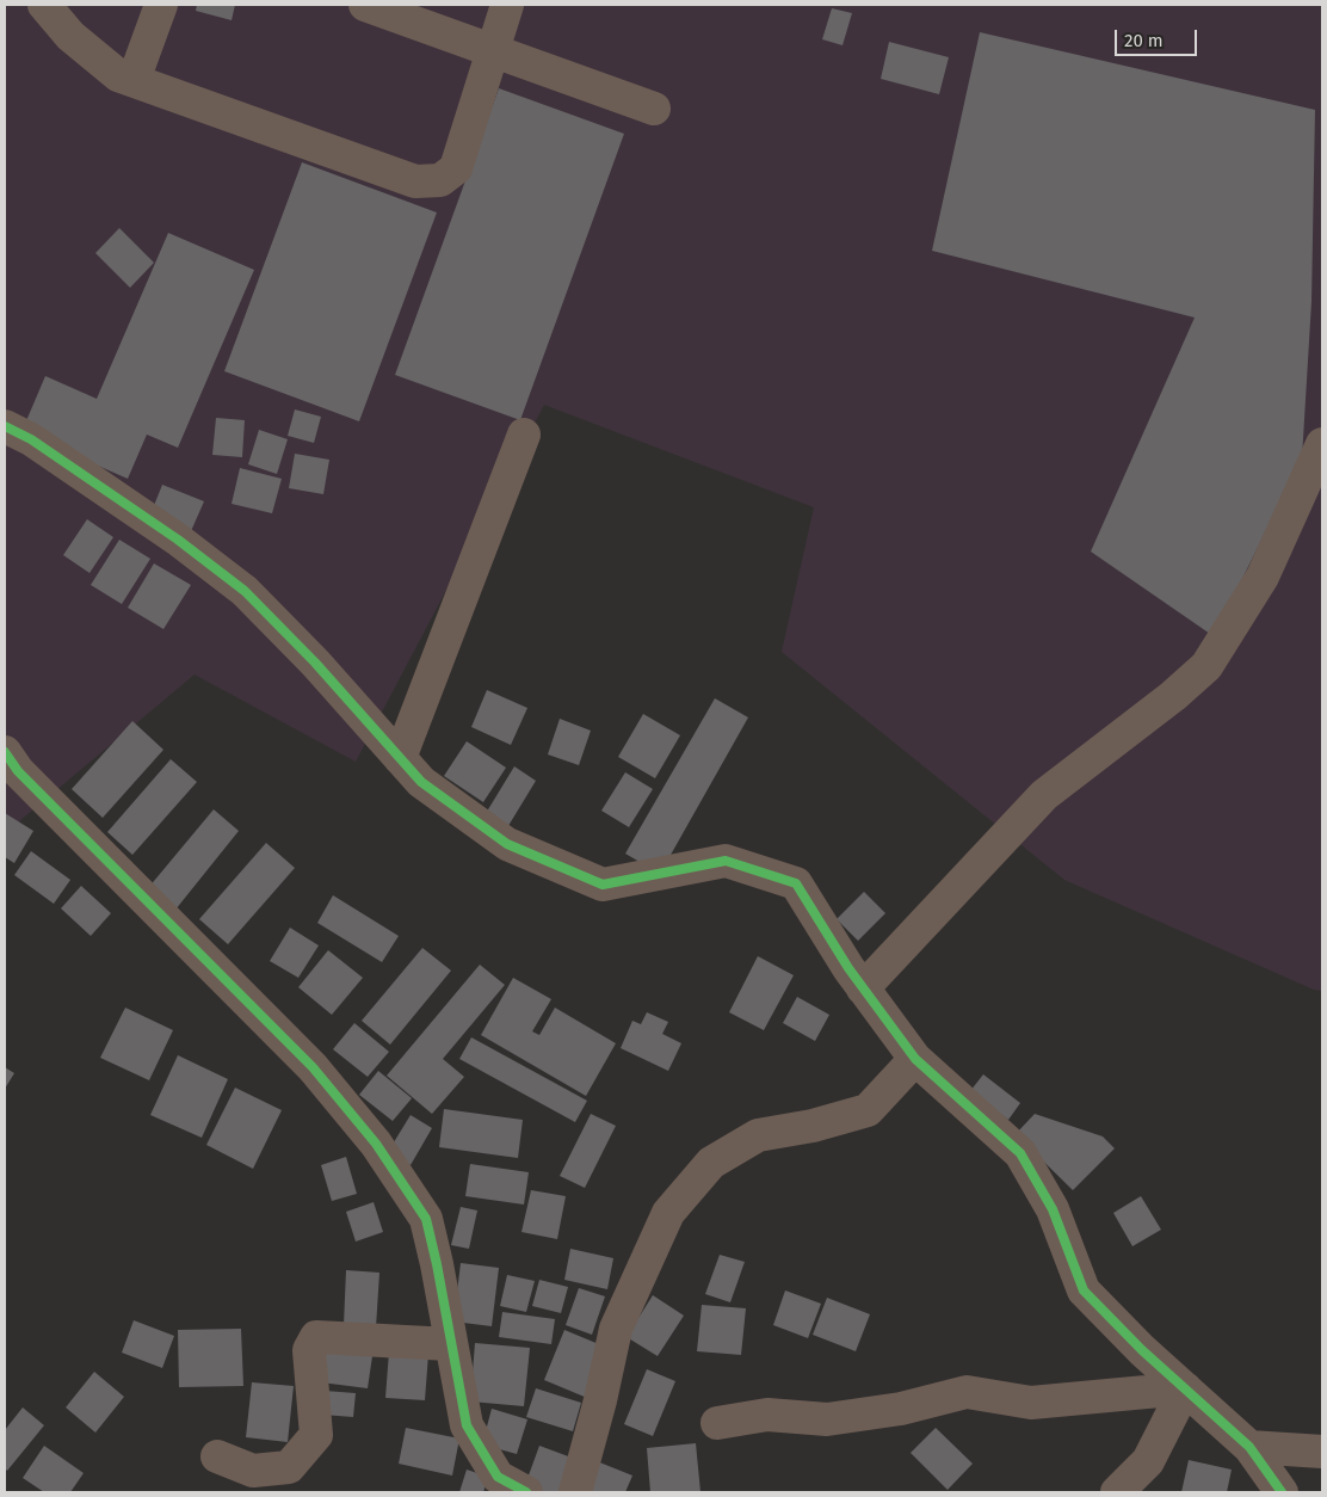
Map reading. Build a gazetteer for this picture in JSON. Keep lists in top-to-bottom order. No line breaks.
{"scale_bar":"20 m"}
